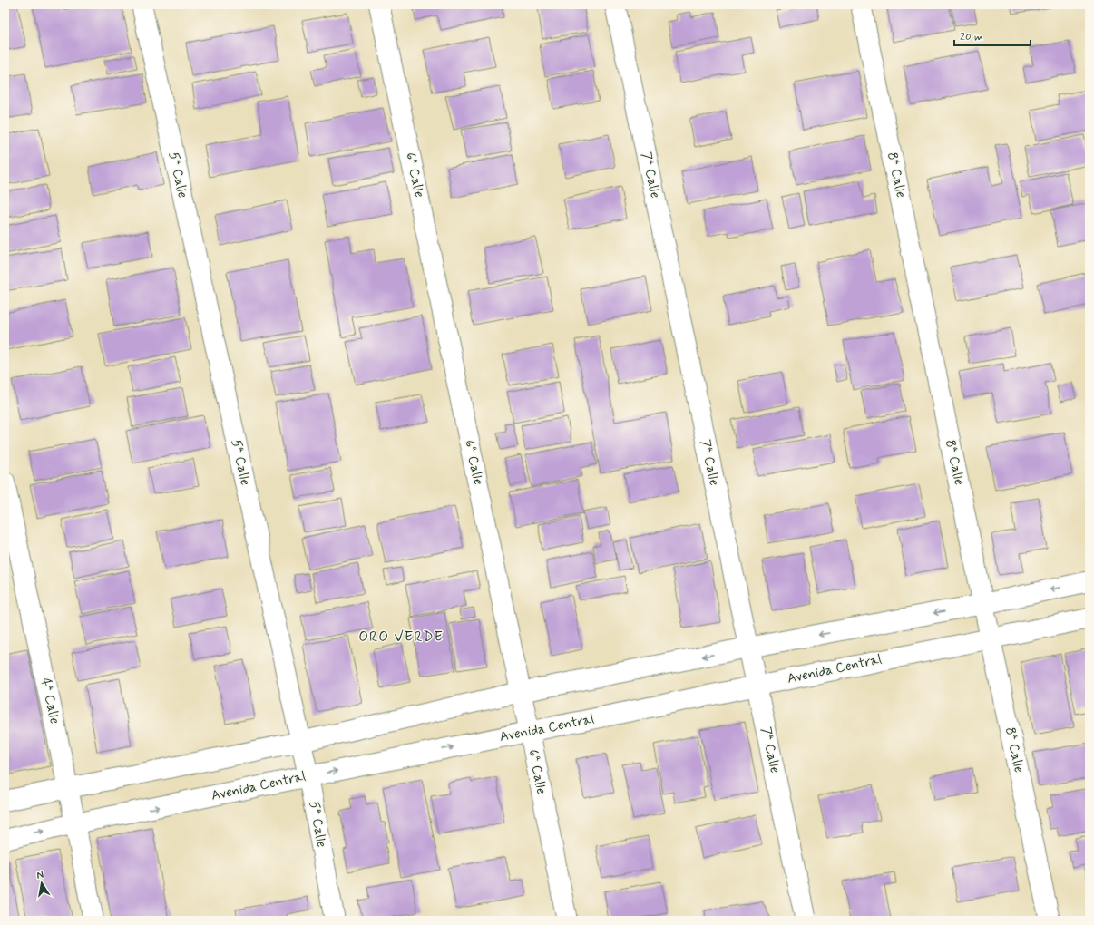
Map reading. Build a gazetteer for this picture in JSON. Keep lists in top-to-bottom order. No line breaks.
{"streets":{"street":["5ª Calle","6ª Calle","7ª Calle","8ª Calle","Avenida Central","4ª Calle"]},"crossings":[["5ª Calle","Avenida Central"],["6ª Calle","Avenida Central"],["7ª Calle","Avenida Central"],["8ª Calle","Avenida Central"],["Avenida Central","4ª Calle"]],"districts":["ORO VERDE"],"scale_bar":"20 m","north":"top"}
